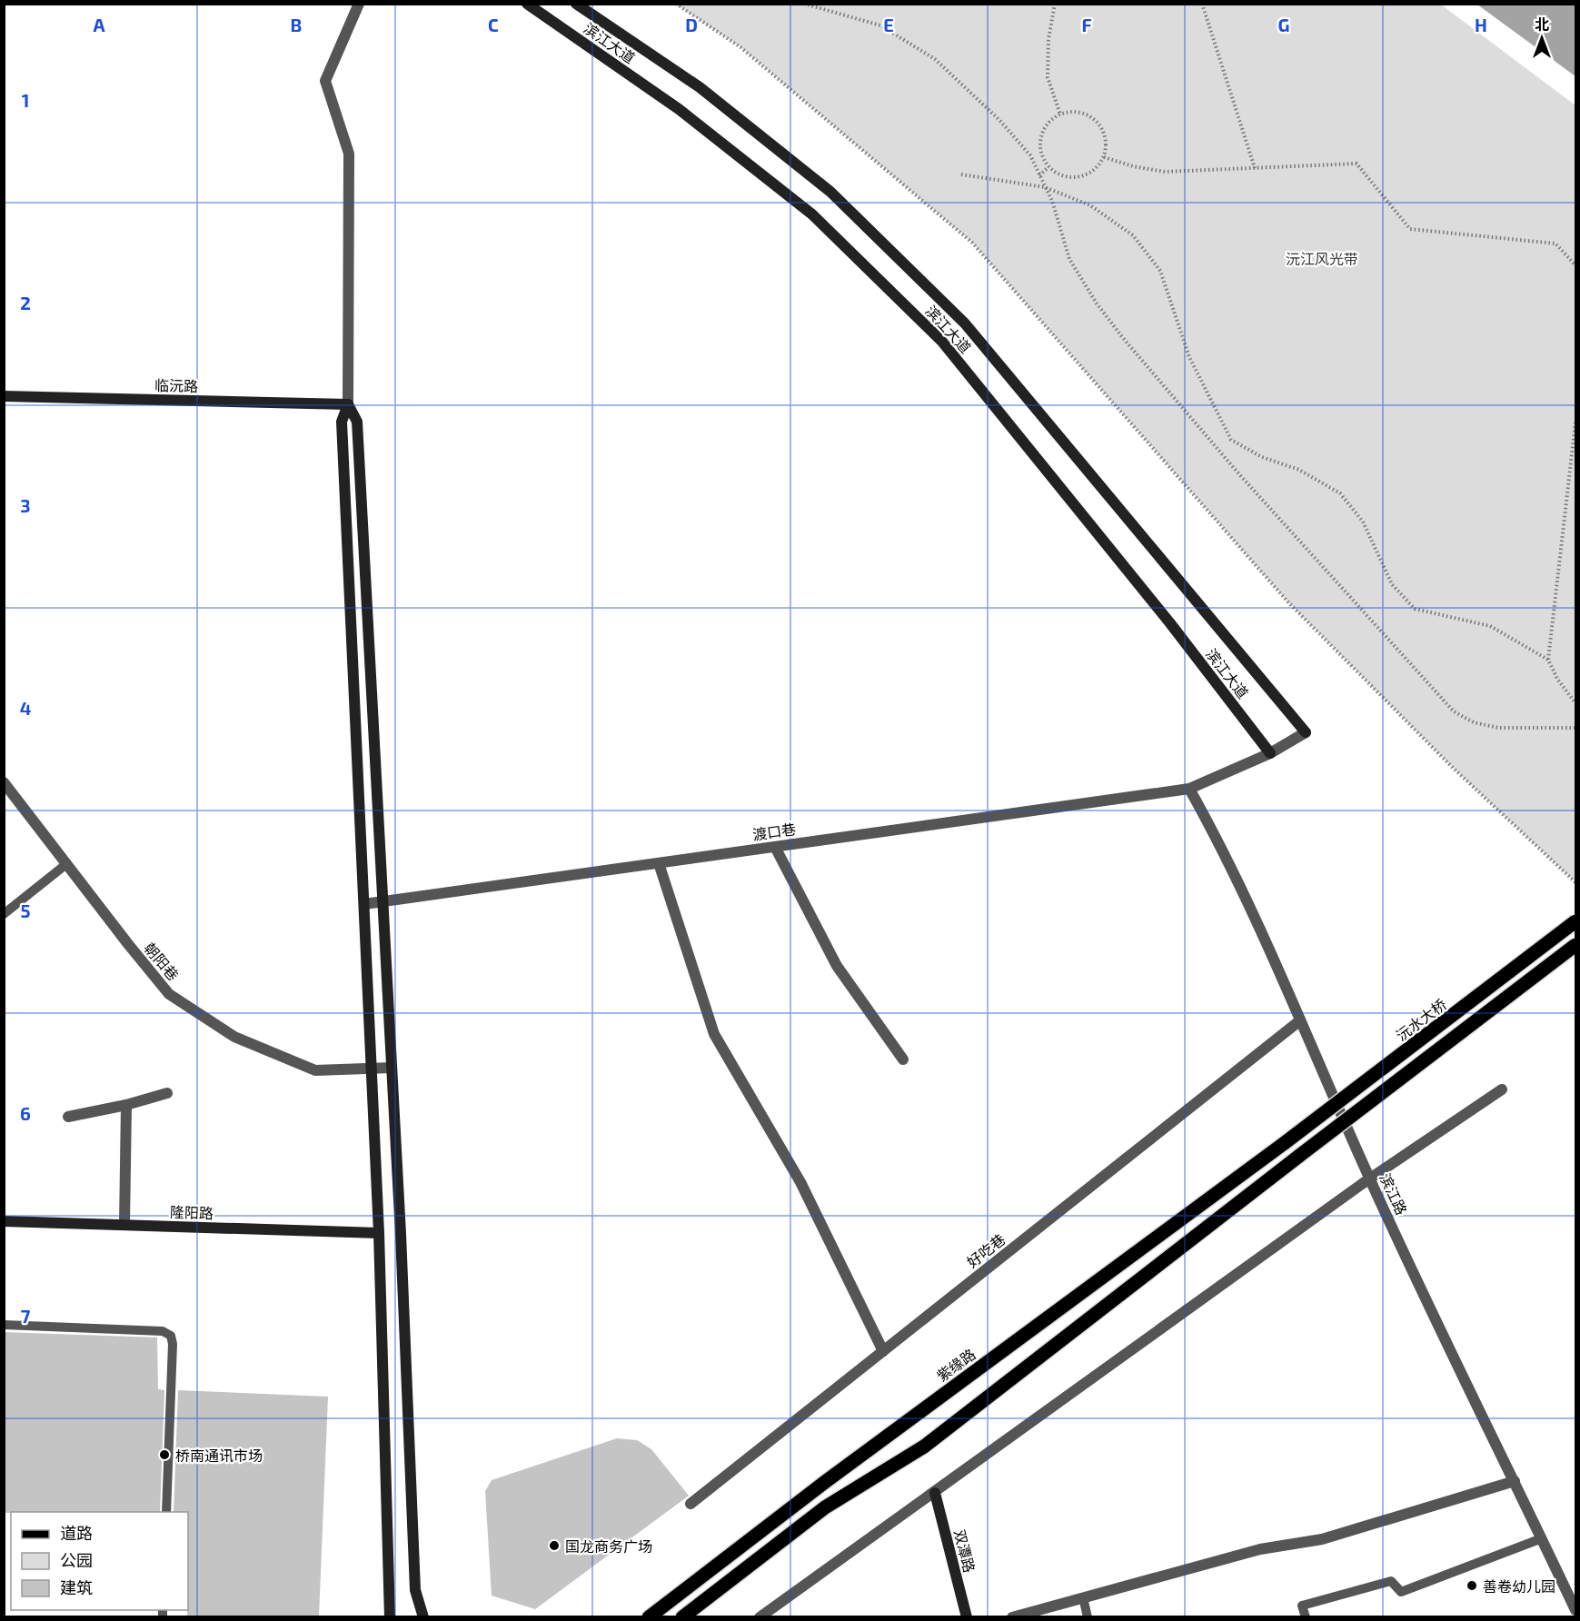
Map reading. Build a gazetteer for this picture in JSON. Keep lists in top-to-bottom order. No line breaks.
{"streets":{"main road":["沅水大桥","紫缘路"],"street":["滨江大道","临沅路","渡口巷","朝阳巷","滨江路","隆阳路","好吃巷","双潭路"]},"crossings":[["滨江大道","渡口巷"],["渡口巷","滨江路"],["沅水大桥","紫缘路"],["滨江路","好吃巷"]],"parks":["沅江风光带"],"places":["桥南通讯市场","国龙商务广场","善卷幼儿园"],"legend":["道路","公园","建筑"],"north":"top","grid":{"columns":["A","B","C","D","E","F","G","H"],"rows":["1","2","3","4","5","6","7"]}}
